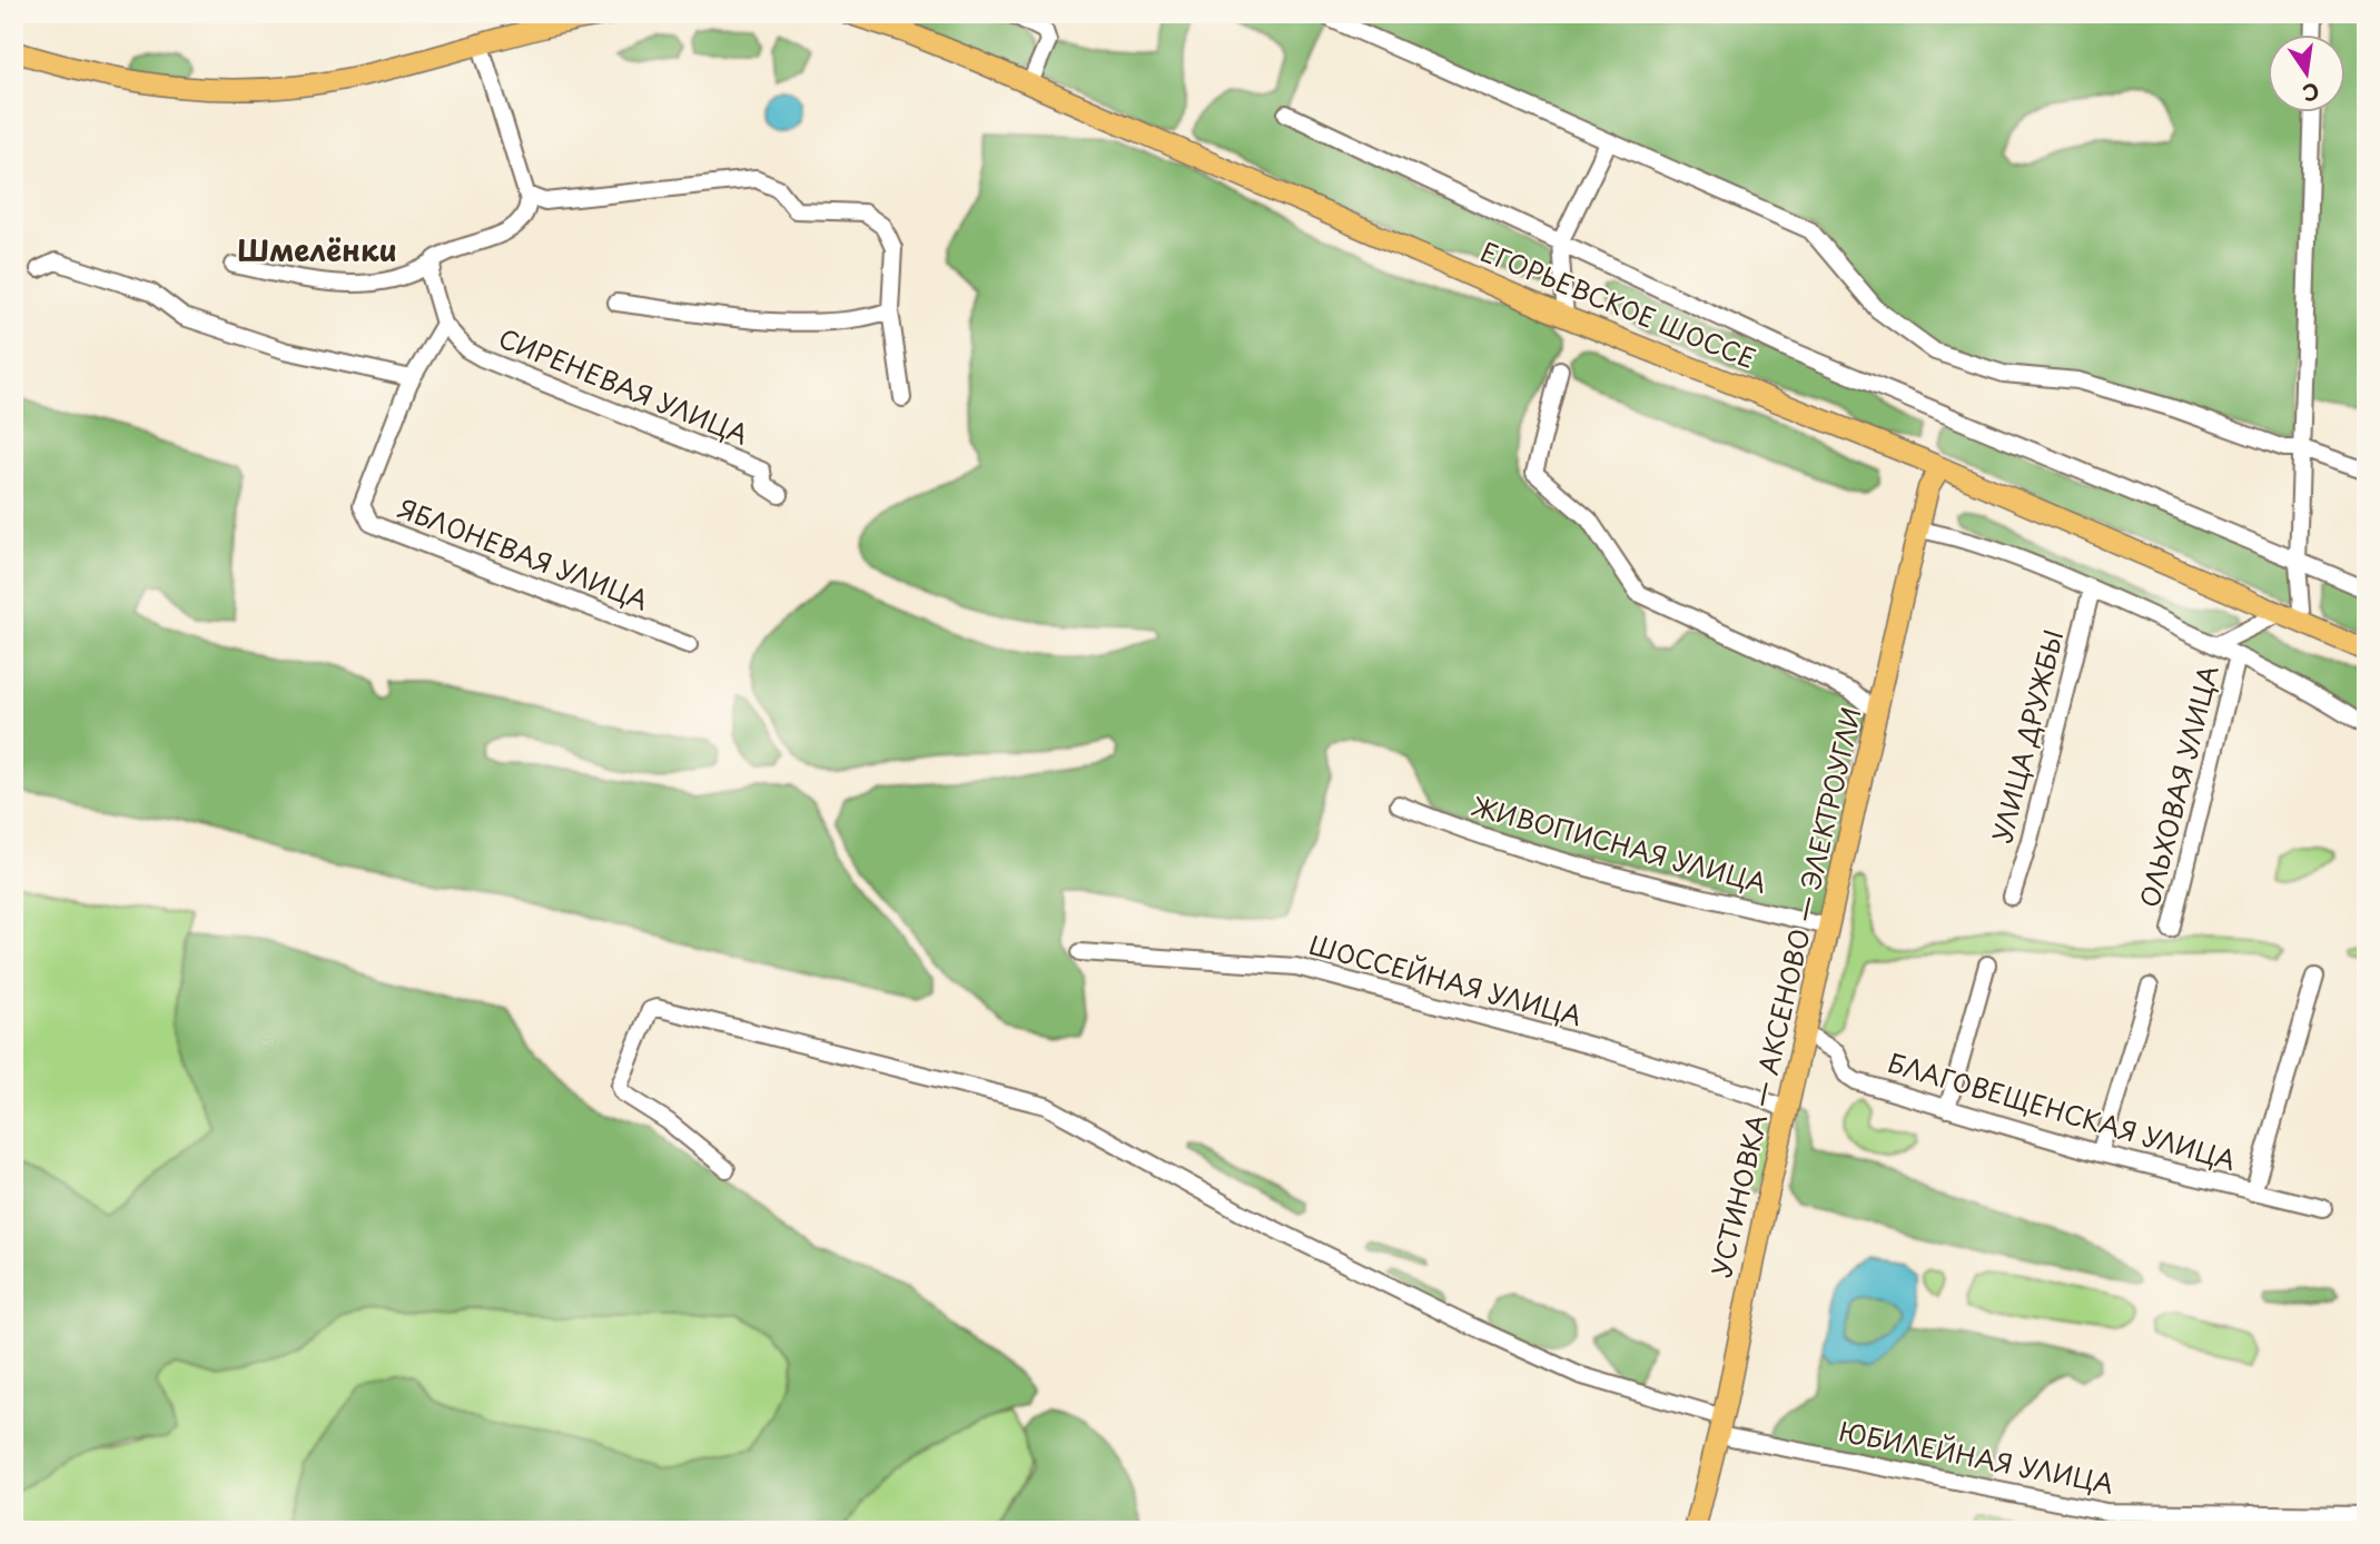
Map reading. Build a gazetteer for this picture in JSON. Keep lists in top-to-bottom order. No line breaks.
{"streets":{"main road":["ЕГОРЬЕВСКОЕ ШОССЕ","УСТИНОВКА — АКСЕНОВО — ЭЛЕКТРОУГЛИ"],"street":["СИРЕНЕВАЯ УЛИЦА","ЯБЛОНЕВАЯ УЛИЦА","УЛИЦА ДРУЖБЫ","ОЛЬХОВАЯ УЛИЦА","ЖИВОПИСНАЯ УЛИЦА","ШОССЕЙНАЯ УЛИЦА","БЛАГОВЕЩЕНСКАЯ УЛИЦА","ЮБИЛЕЙНАЯ УЛИЦА"]},"crossings":[["ЕГОРЬЕВСКОЕ ШОССЕ","УСТИНОВКА — АКСЕНОВО — ЭЛЕКТРОУГЛИ"],["СИРЕНЕВАЯ УЛИЦА","ЯБЛОНЕВАЯ УЛИЦА"],["ЖИВОПИСНАЯ УЛИЦА","УСТИНОВКА — АКСЕНОВО — ЭЛЕКТРОУГЛИ"],["ШОССЕЙНАЯ УЛИЦА","УСТИНОВКА — АКСЕНОВО — ЭЛЕКТРОУГЛИ"],["УСТИНОВКА — АКСЕНОВО — ЭЛЕКТРОУГЛИ","БЛАГОВЕЩЕНСКАЯ УЛИЦА"],["УСТИНОВКА — АКСЕНОВО — ЭЛЕКТРОУГЛИ","ЮБИЛЕЙНАЯ УЛИЦА"]],"districts":["Шмелёнки"],"north":"bottom"}
